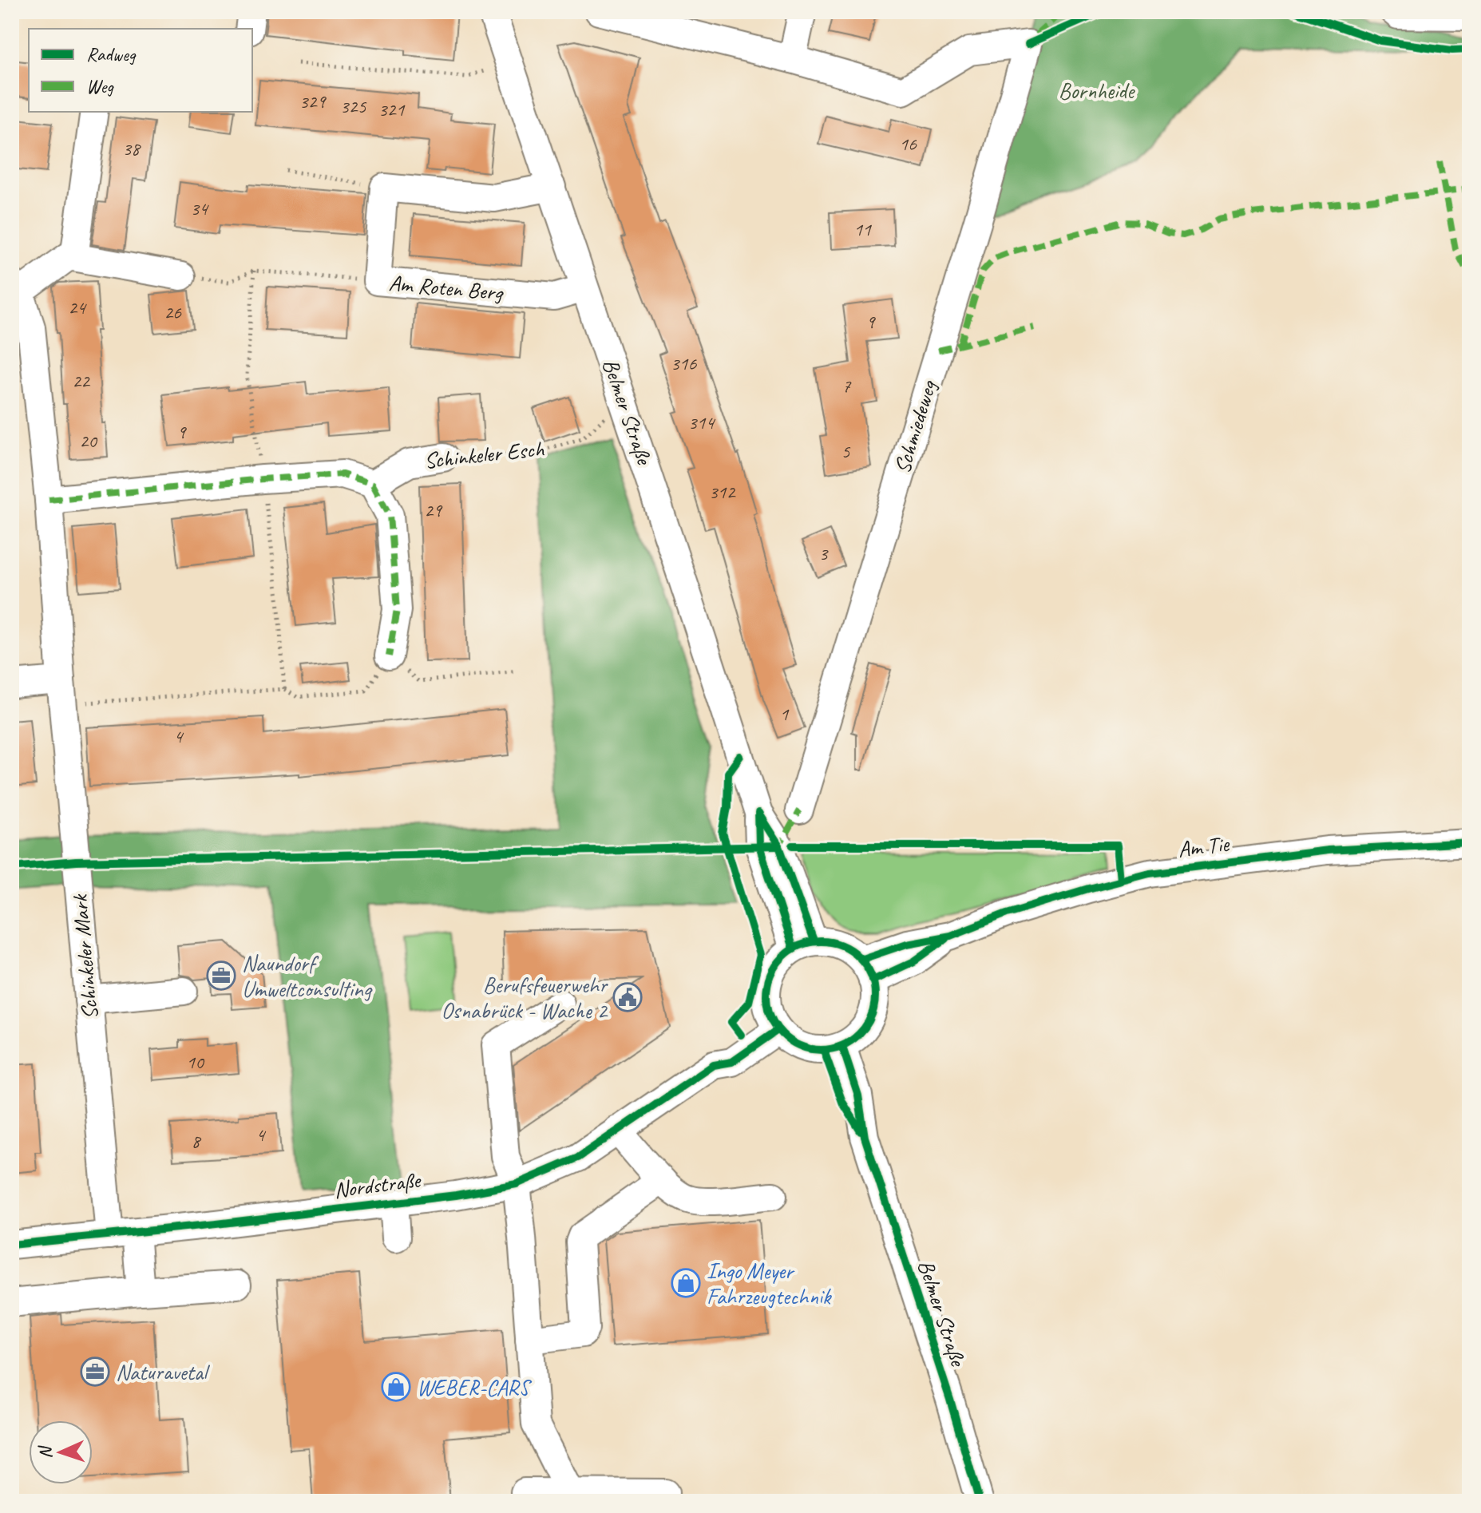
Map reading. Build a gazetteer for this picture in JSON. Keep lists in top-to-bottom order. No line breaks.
{"streets":{"street":["Am Roten Berg","Belmer Straße","Schmiedeweg","Schinkeler Esch","Am Tie","Schinkeler Mark","Nordstraße"]},"crossings":[["Am Roten Berg","Belmer Straße"],["Belmer Straße","Schinkeler Esch"],["Belmer Straße","Am Tie"],["Belmer Straße","Nordstraße"],["Am Tie","Nordstraße"],["Schinkeler Mark","Nordstraße"]],"parks":["Bornheide"],"places":{"office":["Naundorf Umweltconsulting","Naturavetal"],"public building":["Berufsfeuerwehr Osnabrück - Wache 2"],"shop":["Ingo Meyer Fahrzeugtechnik","WEBER-CARS"]},"house_numbers":["329","325","321","16","38","34","11","24","26","9","316","22","7","314","9","20","5","312","29","3","1","4","10","4","8"],"legend":["Radweg","Weg"],"north":"left"}
